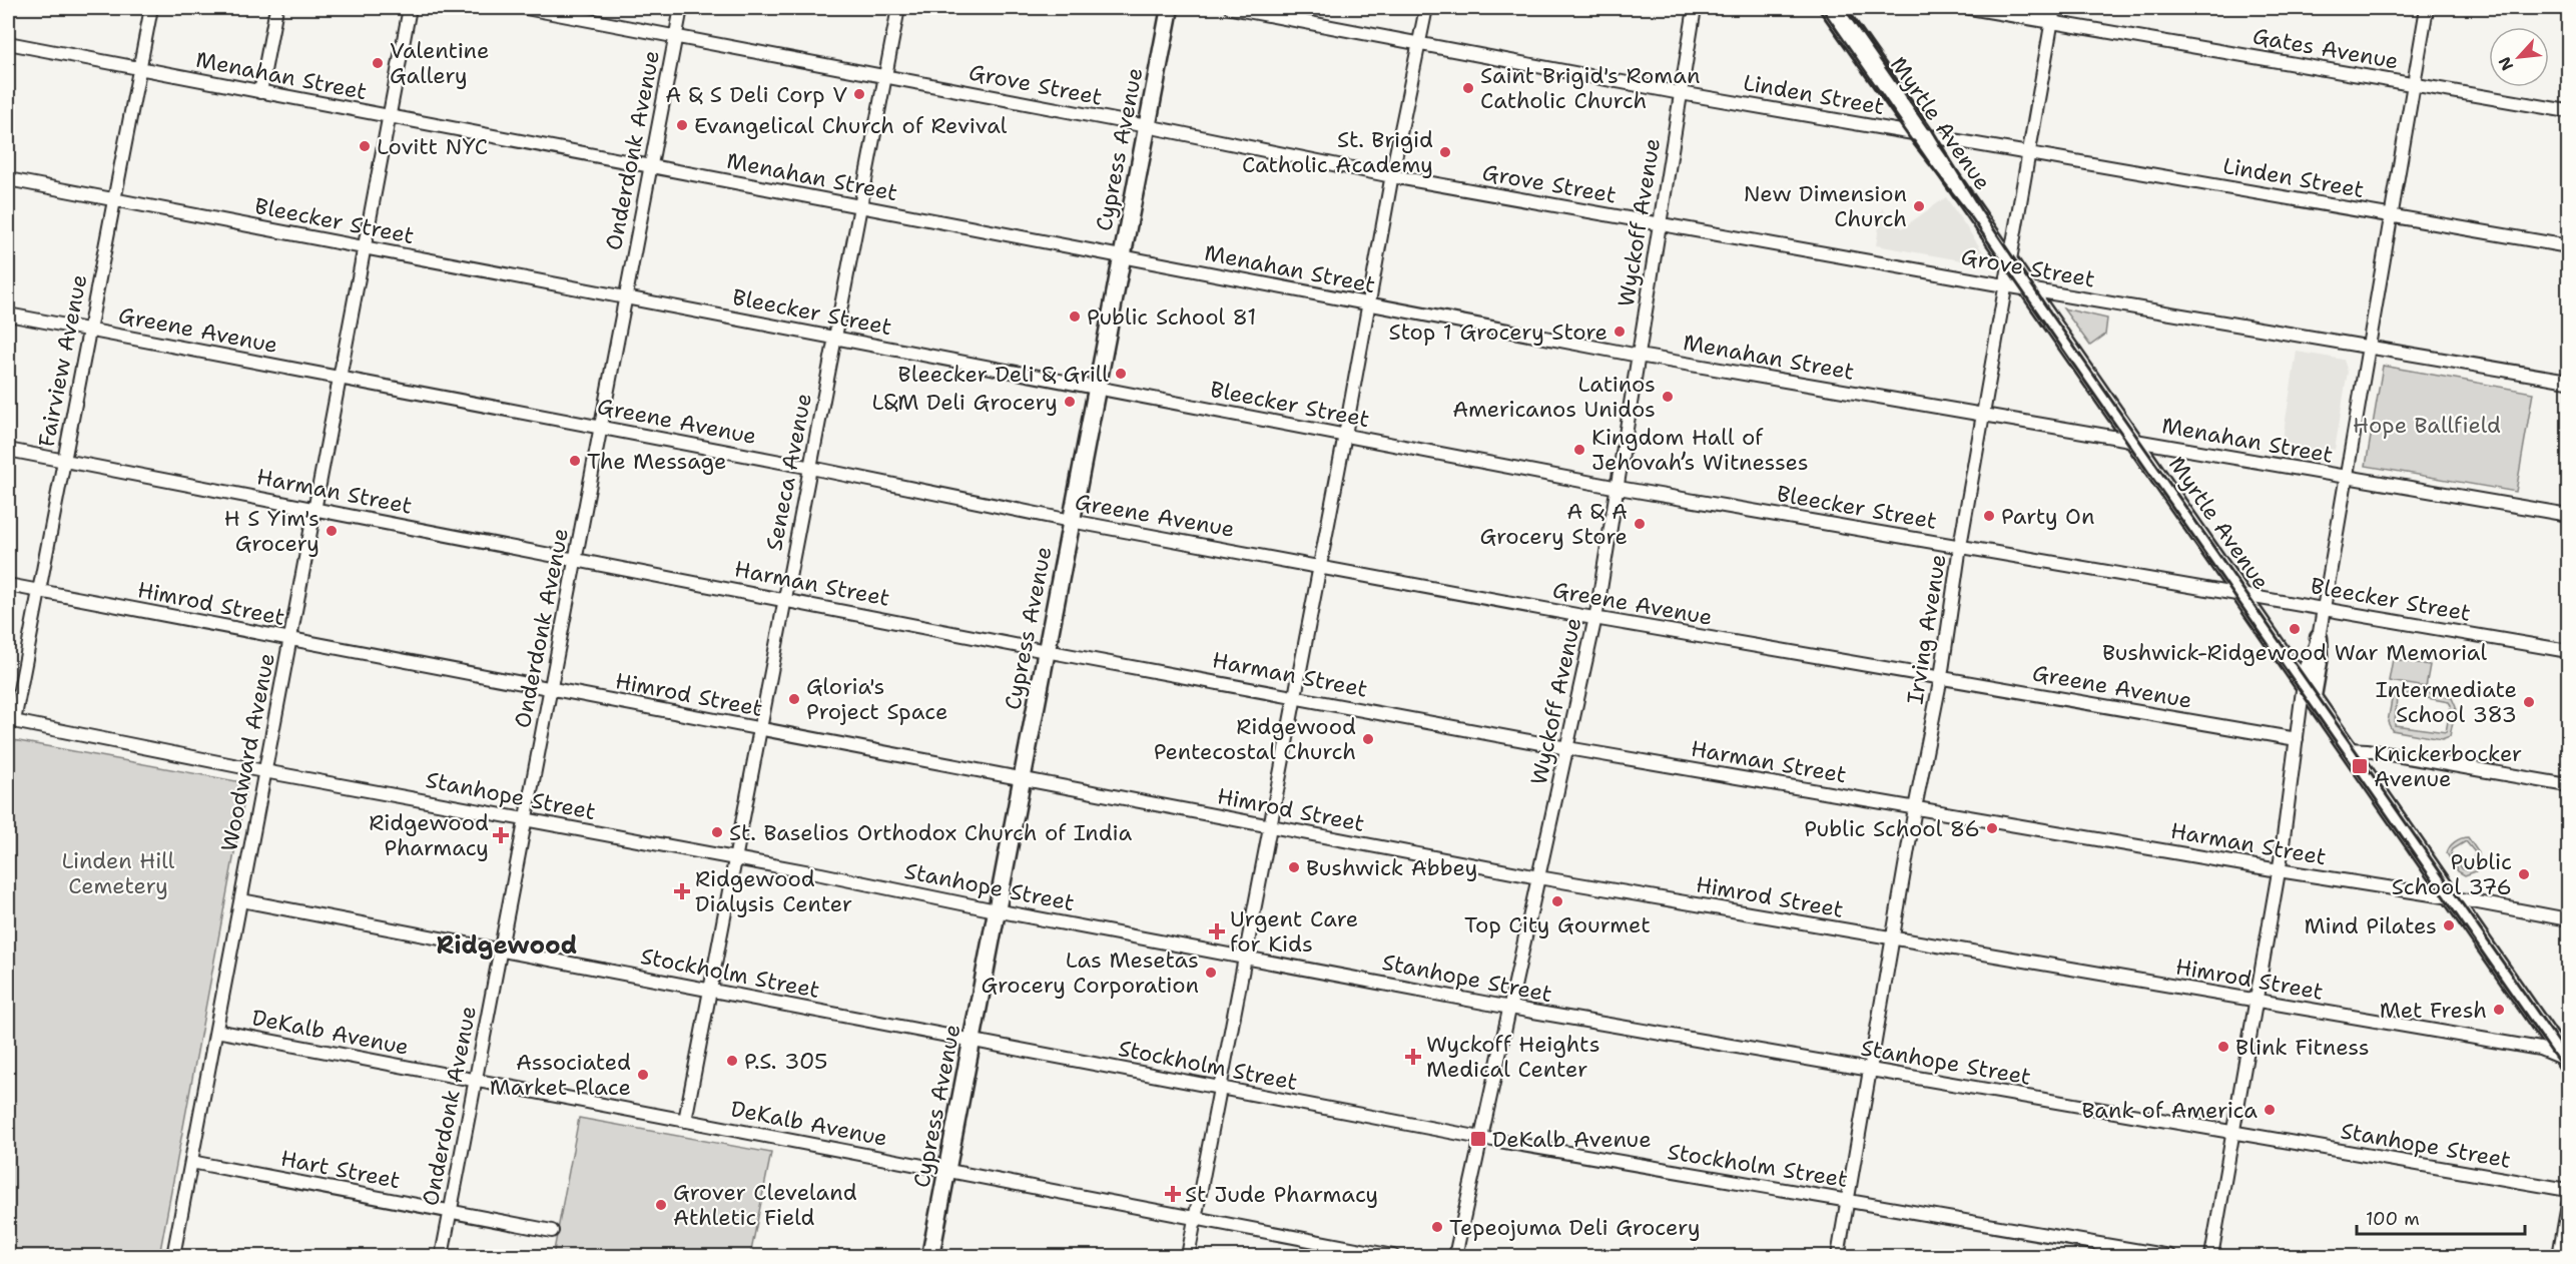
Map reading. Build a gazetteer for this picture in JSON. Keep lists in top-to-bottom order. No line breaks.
{"streets":{"main road":["Myrtle Avenue","Cypress Avenue"],"street":["Gates Avenue","Menahan Street","Grove Street","Linden Street","Onderdonk Avenue","Bleecker Street","Wyckoff Avenue","Greene Avenue","Fairview Avenue","Seneca Avenue","Harman Street","Himrod Street","Irving Avenue","Woodward Avenue","Stanhope Street","Stockholm Street","DeKalb Avenue","Hart Street"]},"crossings":[["Gates Avenue","Irving Avenue"],["Menahan Street","Myrtle Avenue"],["Menahan Street","Cypress Avenue"],["Menahan Street","Onderdonk Avenue"],["Menahan Street","Wyckoff Avenue"],["Menahan Street","Fairview Avenue"],["Menahan Street","Seneca Avenue"],["Menahan Street","Irving Avenue"],["Menahan Street","Woodward Avenue"],["Grove Street","Myrtle Avenue"],["Grove Street","Cypress Avenue"],["Grove Street","Onderdonk Avenue"],["Grove Street","Wyckoff Avenue"],["Grove Street","Seneca Avenue"],["Grove Street","Irving Avenue"],["Linden Street","Myrtle Avenue"],["Linden Street","Wyckoff Avenue"],["Linden Street","Irving Avenue"],["Myrtle Avenue","Bleecker Street"],["Myrtle Avenue","Harman Street"],["Myrtle Avenue","Himrod Street"],["Myrtle Avenue","Irving Avenue"],["Cypress Avenue","Bleecker Street"],["Cypress Avenue","Greene Avenue"],["Cypress Avenue","Harman Street"],["Cypress Avenue","Himrod Street"],["Cypress Avenue","Stanhope Street"],["Cypress Avenue","Stockholm Street"],["Cypress Avenue","DeKalb Avenue"],["Onderdonk Avenue","Bleecker Street"],["Onderdonk Avenue","Greene Avenue"],["Onderdonk Avenue","Harman Street"],["Onderdonk Avenue","Himrod Street"],["Onderdonk Avenue","Stanhope Street"],["Onderdonk Avenue","Stockholm Street"],["Onderdonk Avenue","DeKalb Avenue"],["Onderdonk Avenue","Hart Street"],["Bleecker Street","Wyckoff Avenue"],["Bleecker Street","Fairview Avenue"],["Bleecker Street","Seneca Avenue"],["Bleecker Street","Irving Avenue"],["Bleecker Street","Woodward Avenue"],["Wyckoff Avenue","Greene Avenue"],["Wyckoff Avenue","Harman Street"],["Wyckoff Avenue","Himrod Street"],["Wyckoff Avenue","Stanhope Street"],["Wyckoff Avenue","Stockholm Street"],["Greene Avenue","Fairview Avenue"],["Greene Avenue","Seneca Avenue"],["Greene Avenue","Irving Avenue"],["Greene Avenue","Woodward Avenue"],["Fairview Avenue","Harman Street"],["Fairview Avenue","Himrod Street"],["Fairview Avenue","Stanhope Street"],["Seneca Avenue","Harman Street"],["Seneca Avenue","Himrod Street"],["Seneca Avenue","Stanhope Street"],["Seneca Avenue","Stockholm Street"],["Seneca Avenue","DeKalb Avenue"],["Harman Street","Irving Avenue"],["Harman Street","Woodward Avenue"],["Himrod Street","Irving Avenue"],["Himrod Street","Woodward Avenue"],["Irving Avenue","Stanhope Street"],["Irving Avenue","Stockholm Street"],["Woodward Avenue","Stanhope Street"],["Woodward Avenue","Stockholm Street"],["Woodward Avenue","DeKalb Avenue"],["Woodward Avenue","Hart Street"]],"districts":["Ridgewood"],"parks":["Hope Ballfield","Linden Hill Cemetery"],"places":{"other":["Valentine Gallery","Saint Brigid's Roman Catholic Church","A & S Deli Corp V","Evangelical Church of Revival","Lovitt NYC","St. Brigid Catholic Academy","New Dimension Church","Public School 81","Stop 1 Grocery Store","Bleecker Deli & Grill","Latinos Americanos Unidos","L&M Deli Grocery","Kingdom Hall of Jehovah’s Witnesses","The Message","Party On","A & A Grocery Store","H S Yim's Grocery","Bushwick-Ridgewood War Memorial","Gloria's Project Space","Intermediate School 383","Ridgewood Pentecostal Church","Public School 86","St. Baselios Orthodox Church of India","Bushwick Abbey","Public School 376","Top City Gourmet","Mind Pilates","Las Mesetas Grocery Corporation","Met Fresh","Blink Fitness","P.S. 305","Associated Market Place","Bank of America","Grover Cleveland Athletic Field","Tepeojuma Deli Grocery"],"transit":["Knickerbocker Avenue","DeKalb Avenue"],"health":["Ridgewood Pharmacy","Ridgewood Dialysis Center","Urgent Care for Kids","Wyckoff Heights Medical Center","St Jude Pharmacy"]},"scale_bar":"100 m","north":"bottom left"}
